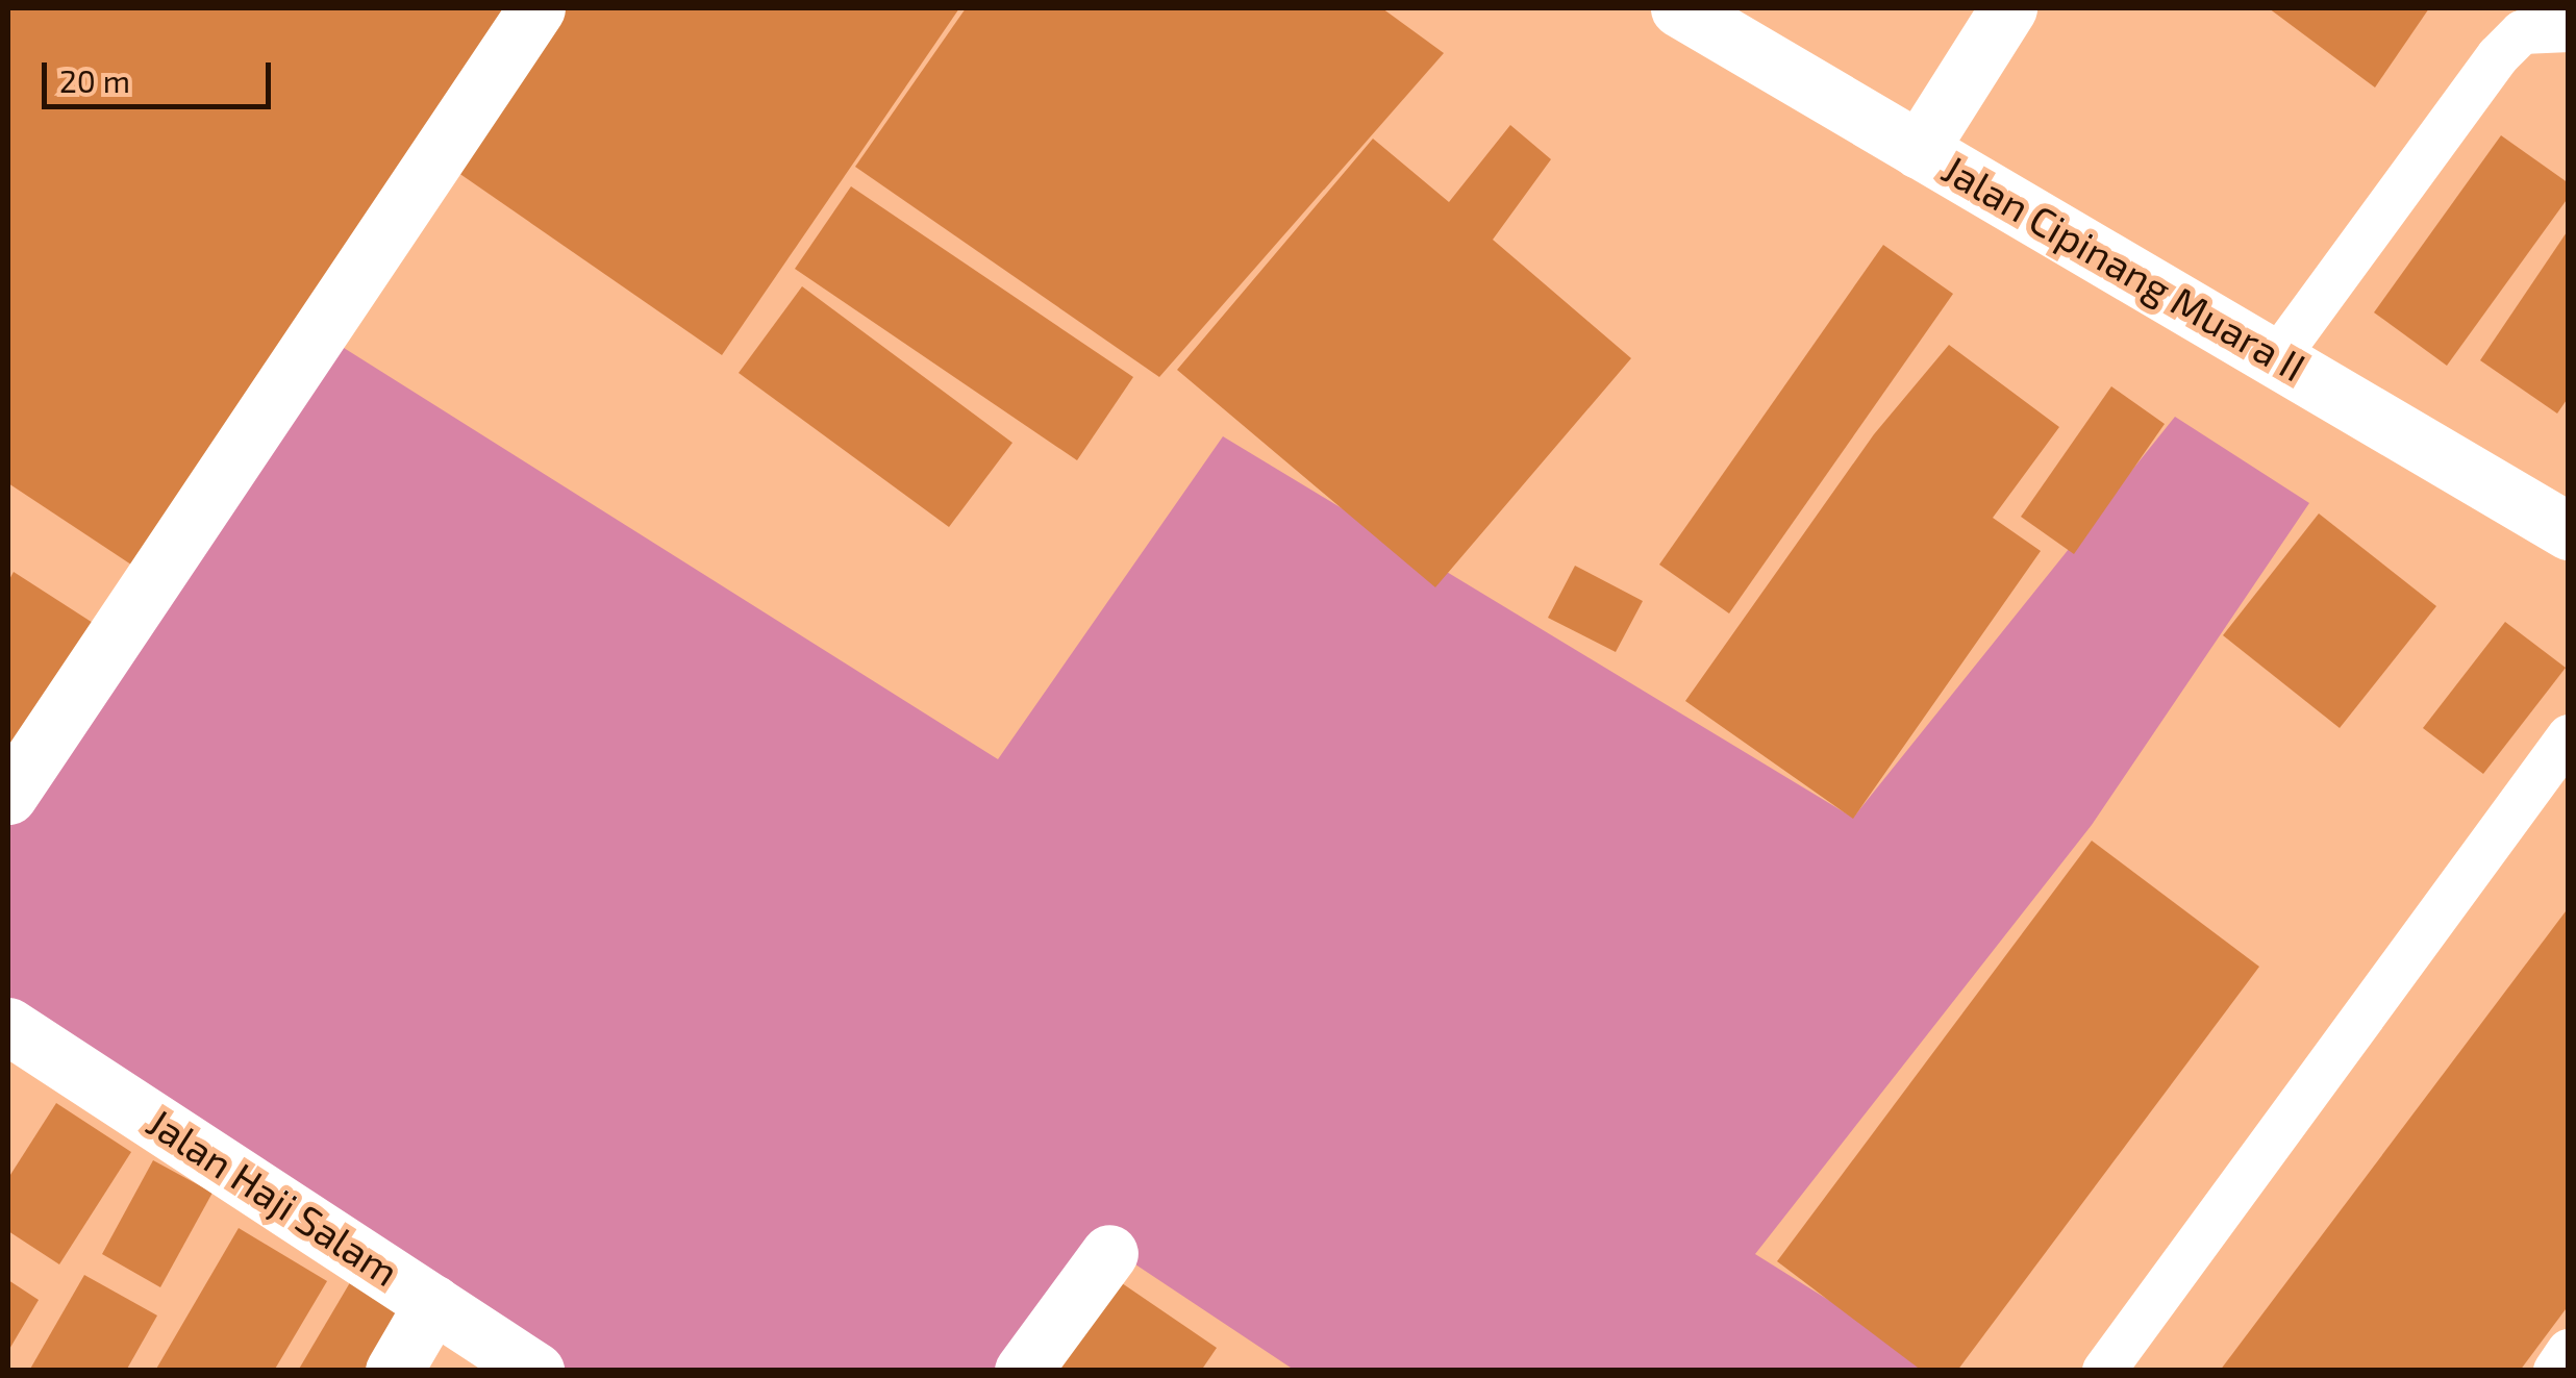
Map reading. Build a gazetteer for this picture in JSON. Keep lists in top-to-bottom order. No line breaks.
{"streets":{"street":["Jalan Cipinang Muara II","Jalan Haji Salam"]},"scale_bar":"20 m"}
